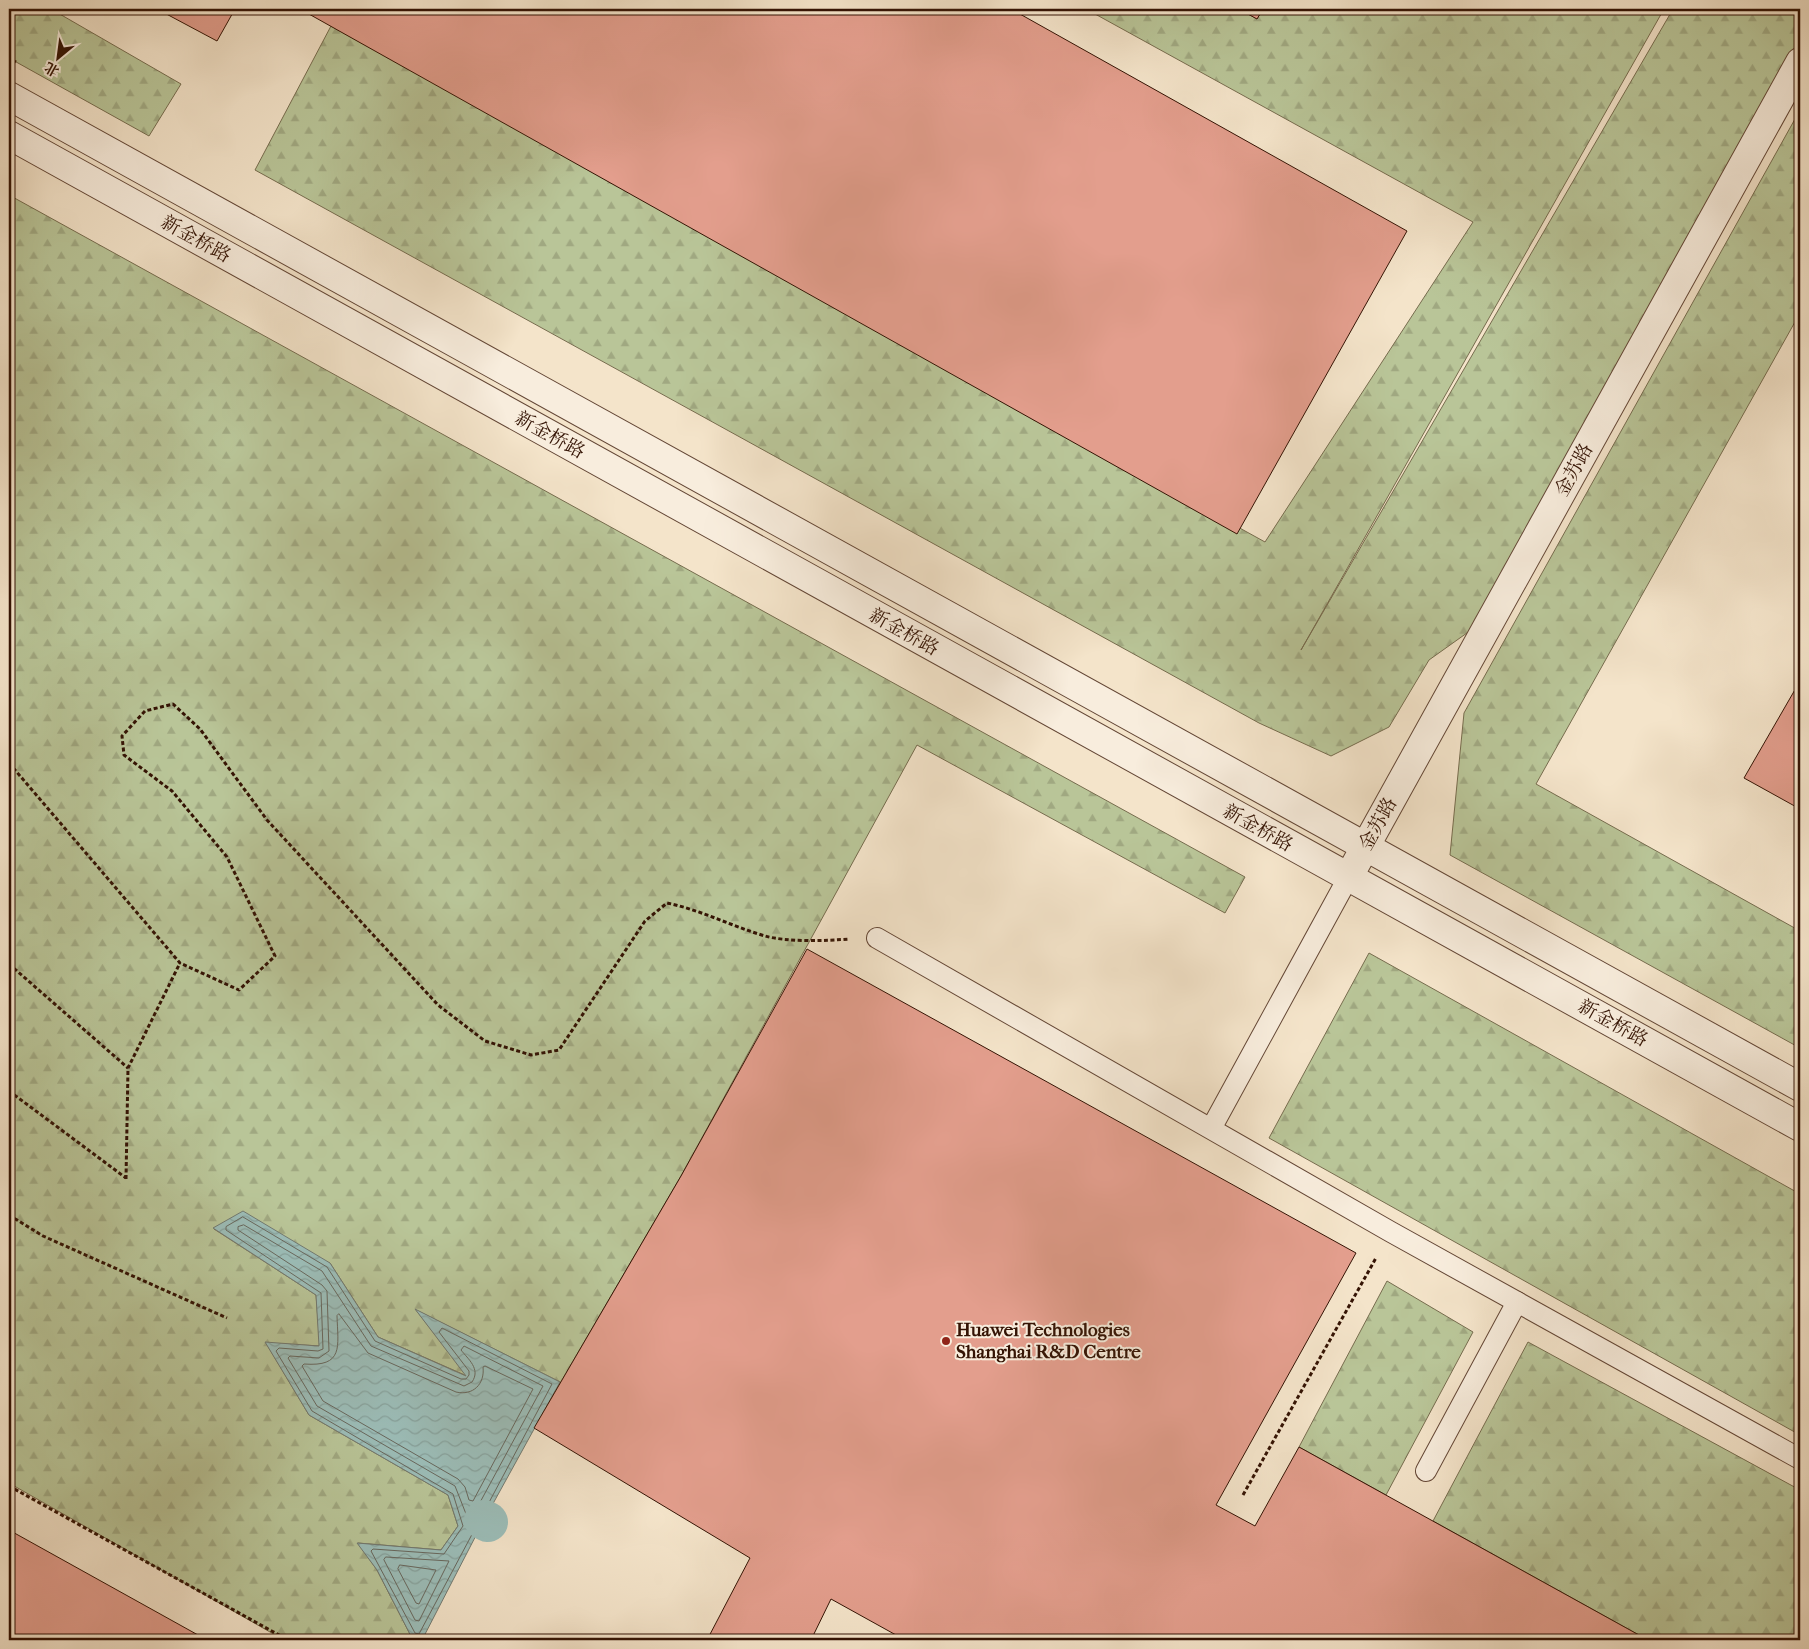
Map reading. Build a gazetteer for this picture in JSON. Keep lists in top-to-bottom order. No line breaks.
{"streets":{"street":["新金桥路","金苏路"]},"crossings":[["新金桥路","金苏路"]],"places":["Huawei Technologies Shanghai R&D Centre"],"north":"bottom left"}
